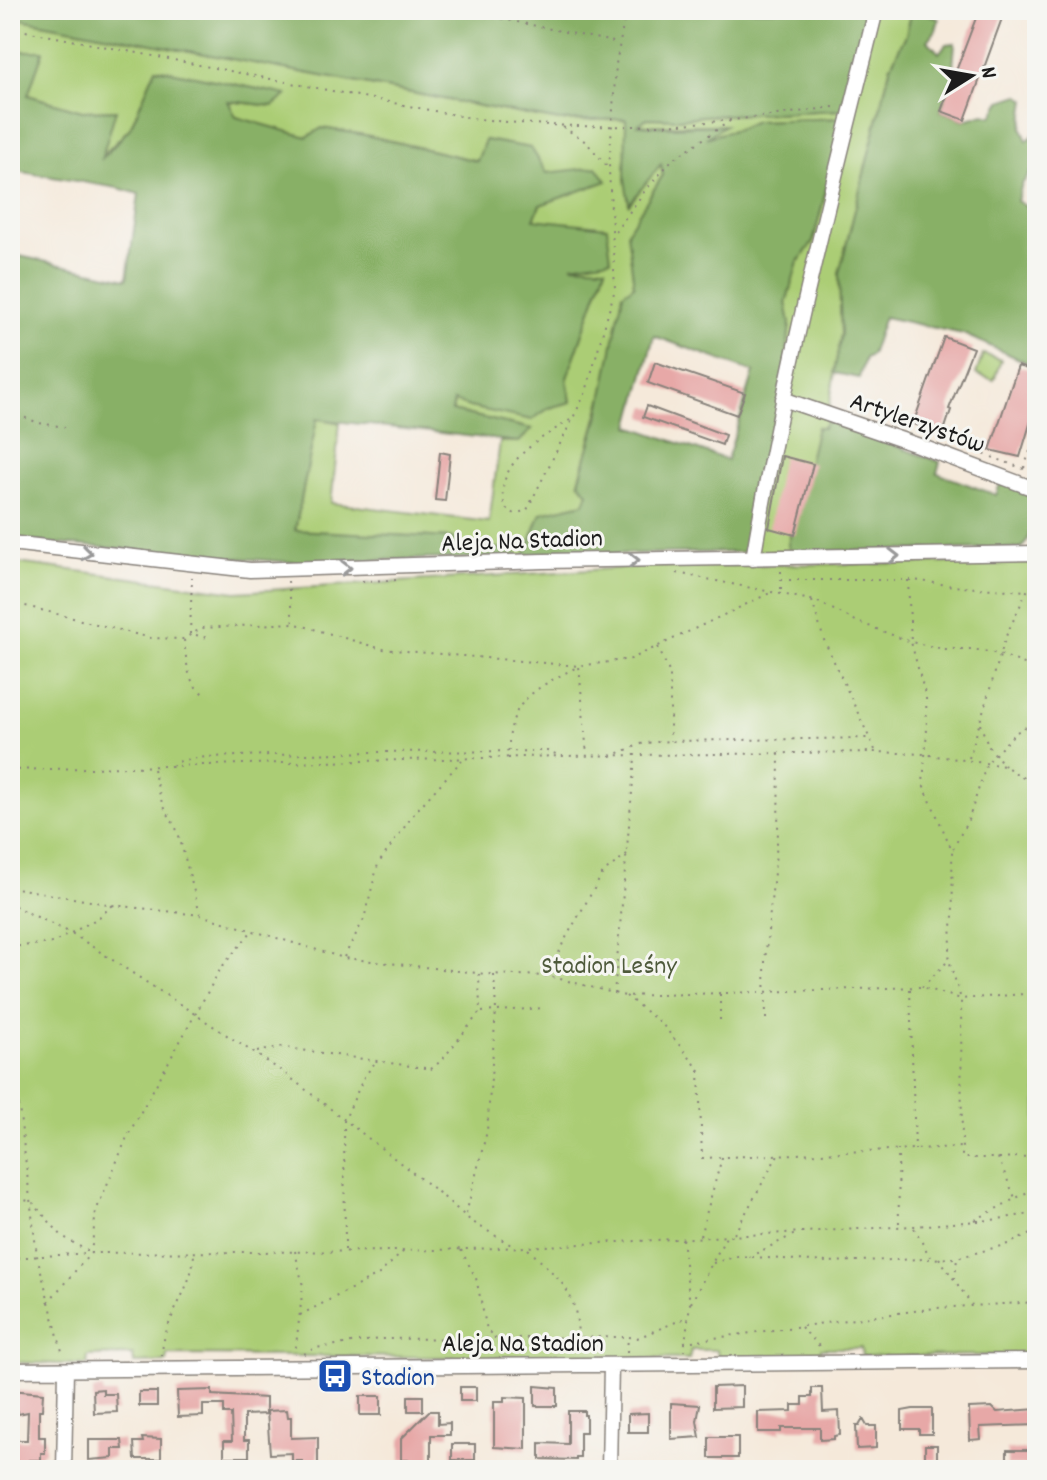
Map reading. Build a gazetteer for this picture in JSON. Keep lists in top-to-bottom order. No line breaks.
{"streets":{"street":["Artylerzystów","Aleja Na Stadion"]},"one_way":["Aleja Na Stadion"],"parks":["Stadion Leśny"],"places":{"bus stop":["Stadion"]},"north":"right"}
